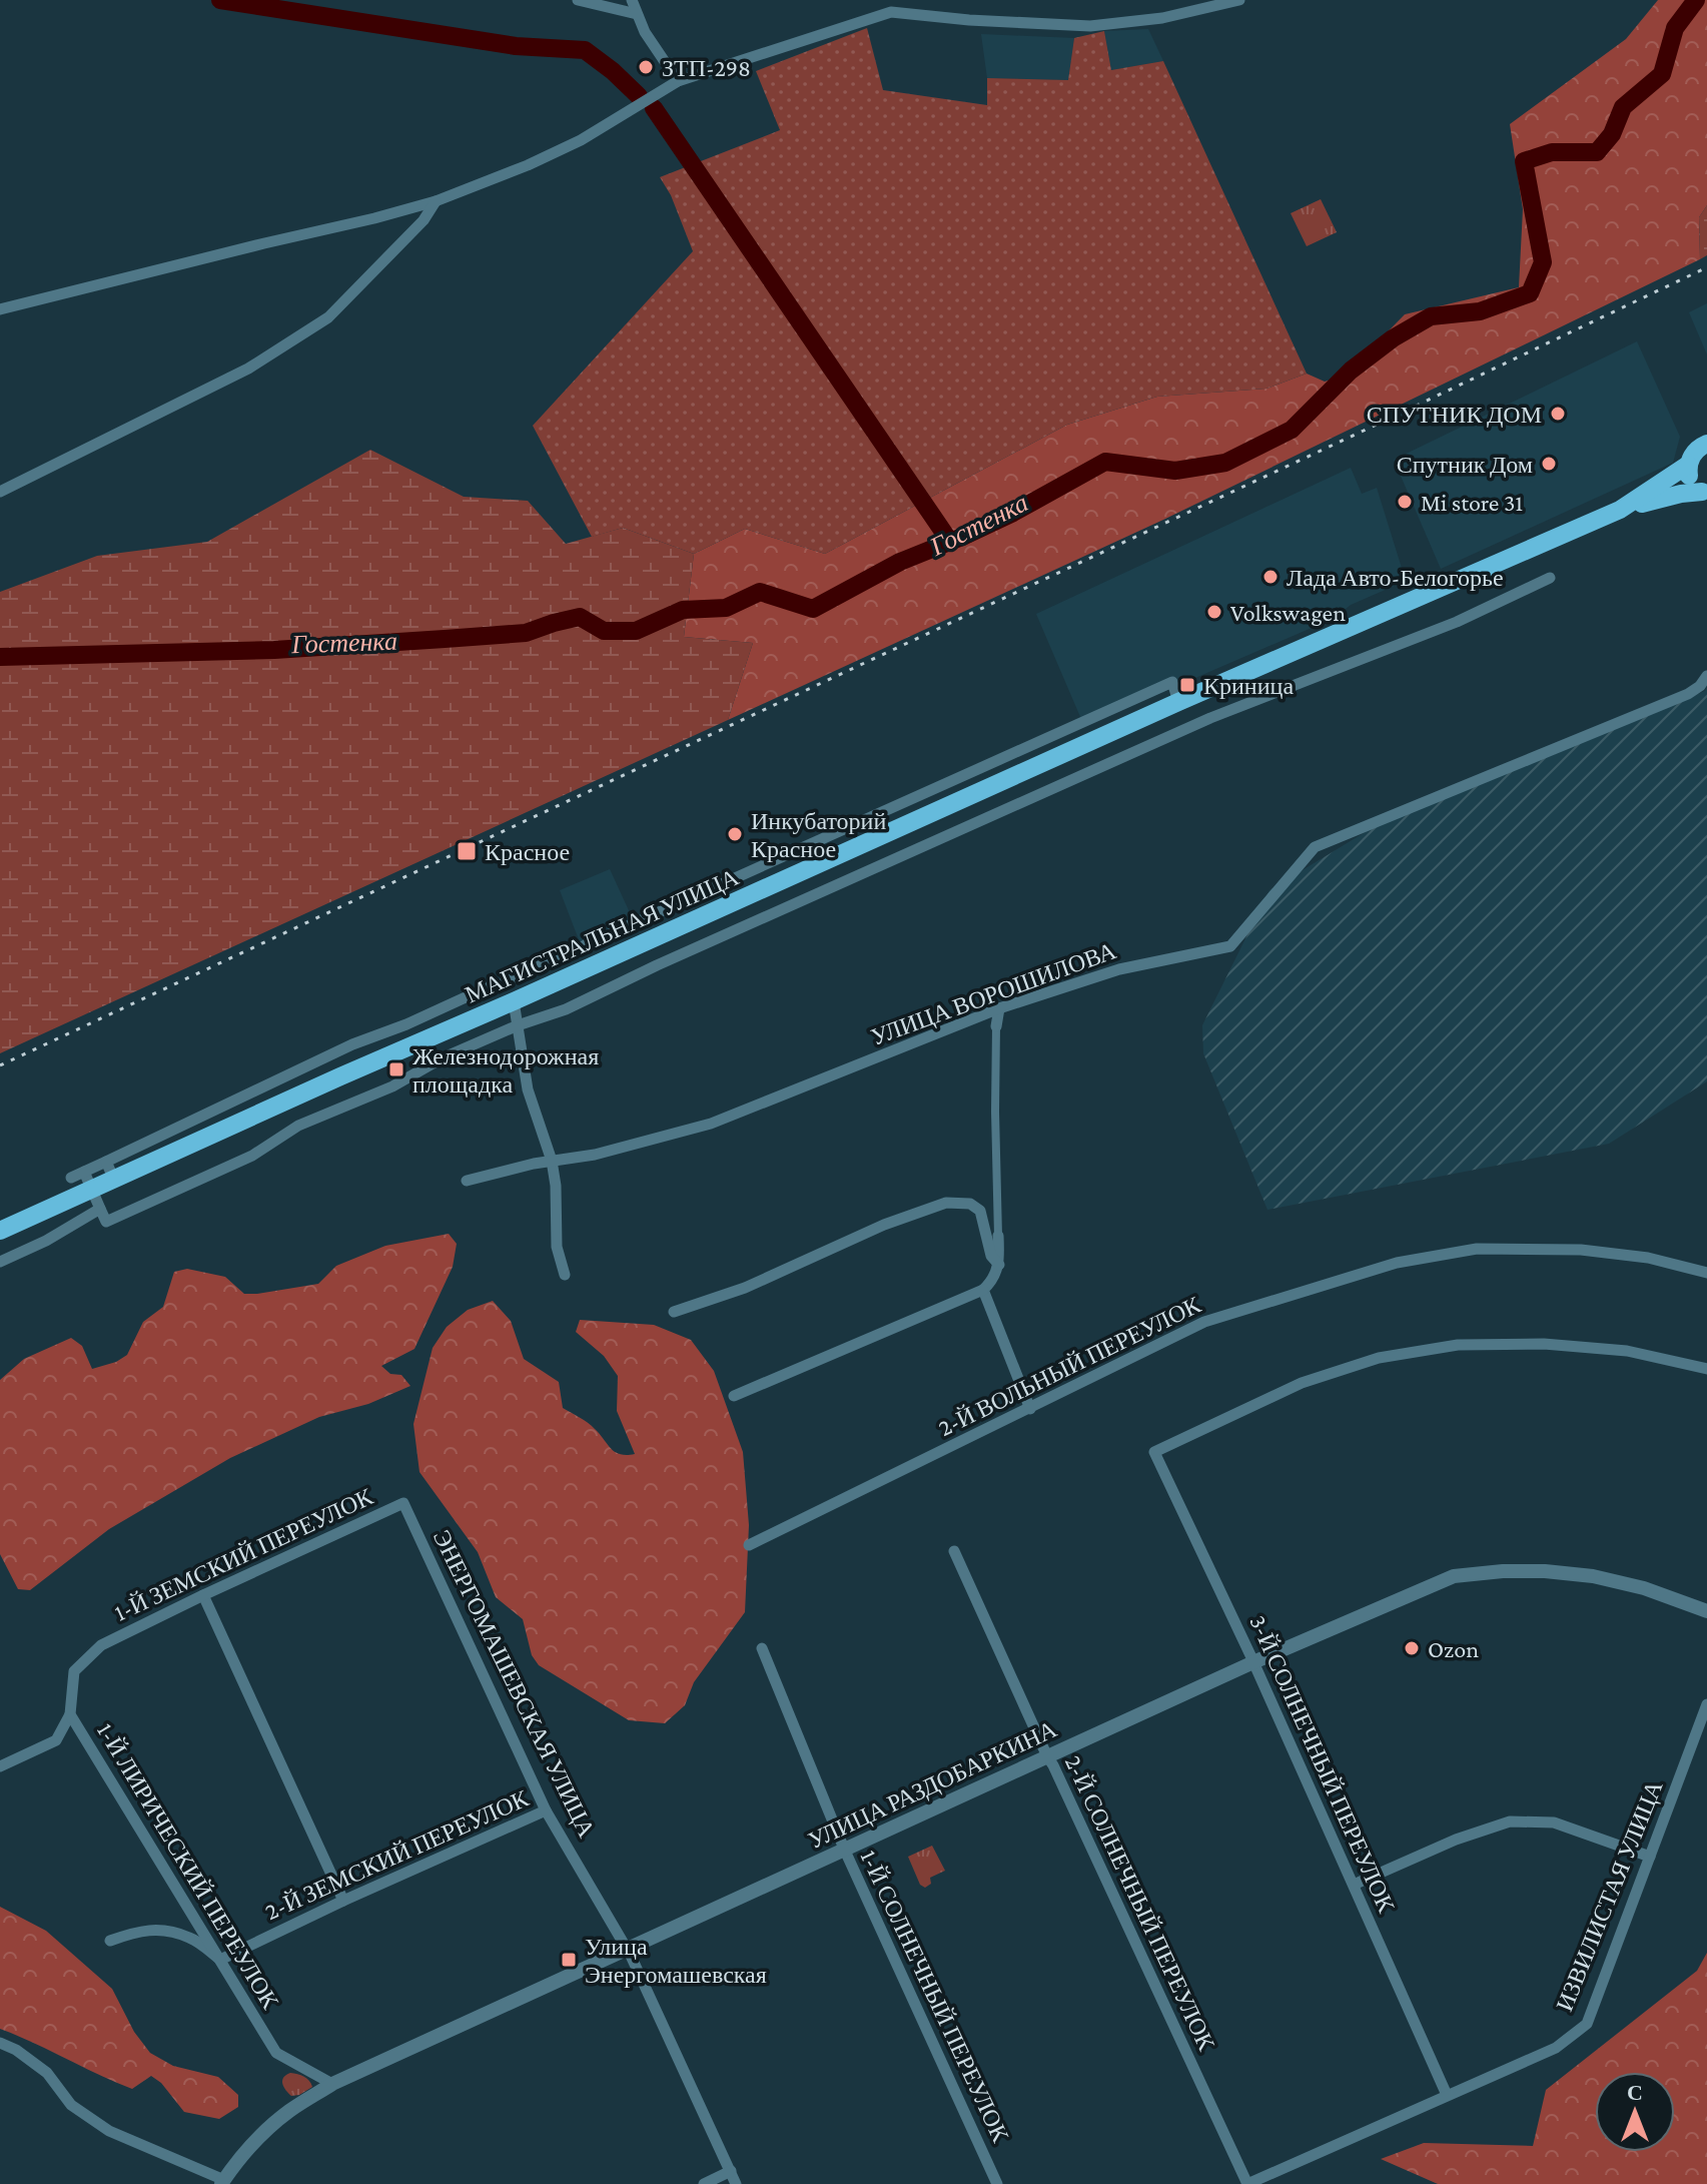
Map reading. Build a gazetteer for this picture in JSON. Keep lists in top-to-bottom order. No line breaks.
{"streets":{"main road":["МАГИСТРАЛЬНАЯ УЛИЦА"],"street":["УЛИЦА ВОРОШИЛОВА","2-Й ВОЛЬНЫЙ ПЕРЕУЛОК","1-Й ЗЕМСКИЙ ПЕРЕУЛОК","ЭНЕРГОМАШЕВСКАЯ УЛИЦА","3-Й СОЛНЕЧНЫЙ ПЕРЕУЛОК","УЛИЦА РАЗДОБАРКИНА","2-Й ЗЕМСКИЙ ПЕРЕУЛОК","1-Й ЛИРИЧЕСКИЙ ПЕРЕУЛОК","ИЗВИЛИСТАЯ УЛИЦА","2-Й СОЛНЕЧНЫЙ ПЕРЕУЛОК","1-Й СОЛНЕЧНЫЙ ПЕРЕУЛОК"]},"crossings":[["1-Й ЗЕМСКИЙ ПЕРЕУЛОК","ЭНЕРГОМАШЕВСКАЯ УЛИЦА"],["1-Й ЗЕМСКИЙ ПЕРЕУЛОК","1-Й ЛИРИЧЕСКИЙ ПЕРЕУЛОК"],["ЭНЕРГОМАШЕВСКАЯ УЛИЦА","УЛИЦА РАЗДОБАРКИНА"],["ЭНЕРГОМАШЕВСКАЯ УЛИЦА","2-Й ЗЕМСКИЙ ПЕРЕУЛОК"],["3-Й СОЛНЕЧНЫЙ ПЕРЕУЛОК","УЛИЦА РАЗДОБАРКИНА"],["3-Й СОЛНЕЧНЫЙ ПЕРЕУЛОК","ИЗВИЛИСТАЯ УЛИЦА"],["УЛИЦА РАЗДОБАРКИНА","1-Й ЛИРИЧЕСКИЙ ПЕРЕУЛОК"],["УЛИЦА РАЗДОБАРКИНА","2-Й СОЛНЕЧНЫЙ ПЕРЕУЛОК"],["УЛИЦА РАЗДОБАРКИНА","1-Й СОЛНЕЧНЫЙ ПЕРЕУЛОК"],["2-Й ЗЕМСКИЙ ПЕРЕУЛОК","1-Й ЛИРИЧЕСКИЙ ПЕРЕУЛОК"],["ИЗВИЛИСТАЯ УЛИЦА","2-Й СОЛНЕЧНЫЙ ПЕРЕУЛОК"]],"water":["Гостенка"],"places":{"other":["ЗТП-298","СПУТНИК ДОМ","Спутник Дом","Mi store 31","Лада Авто-Белогорье","Volkswagen","Инкубаторий Красное","Ozon"],"transit":["Криница","Красное","Железнодорожная площадка","Улица Энергомашевская"]},"north":"top"}
